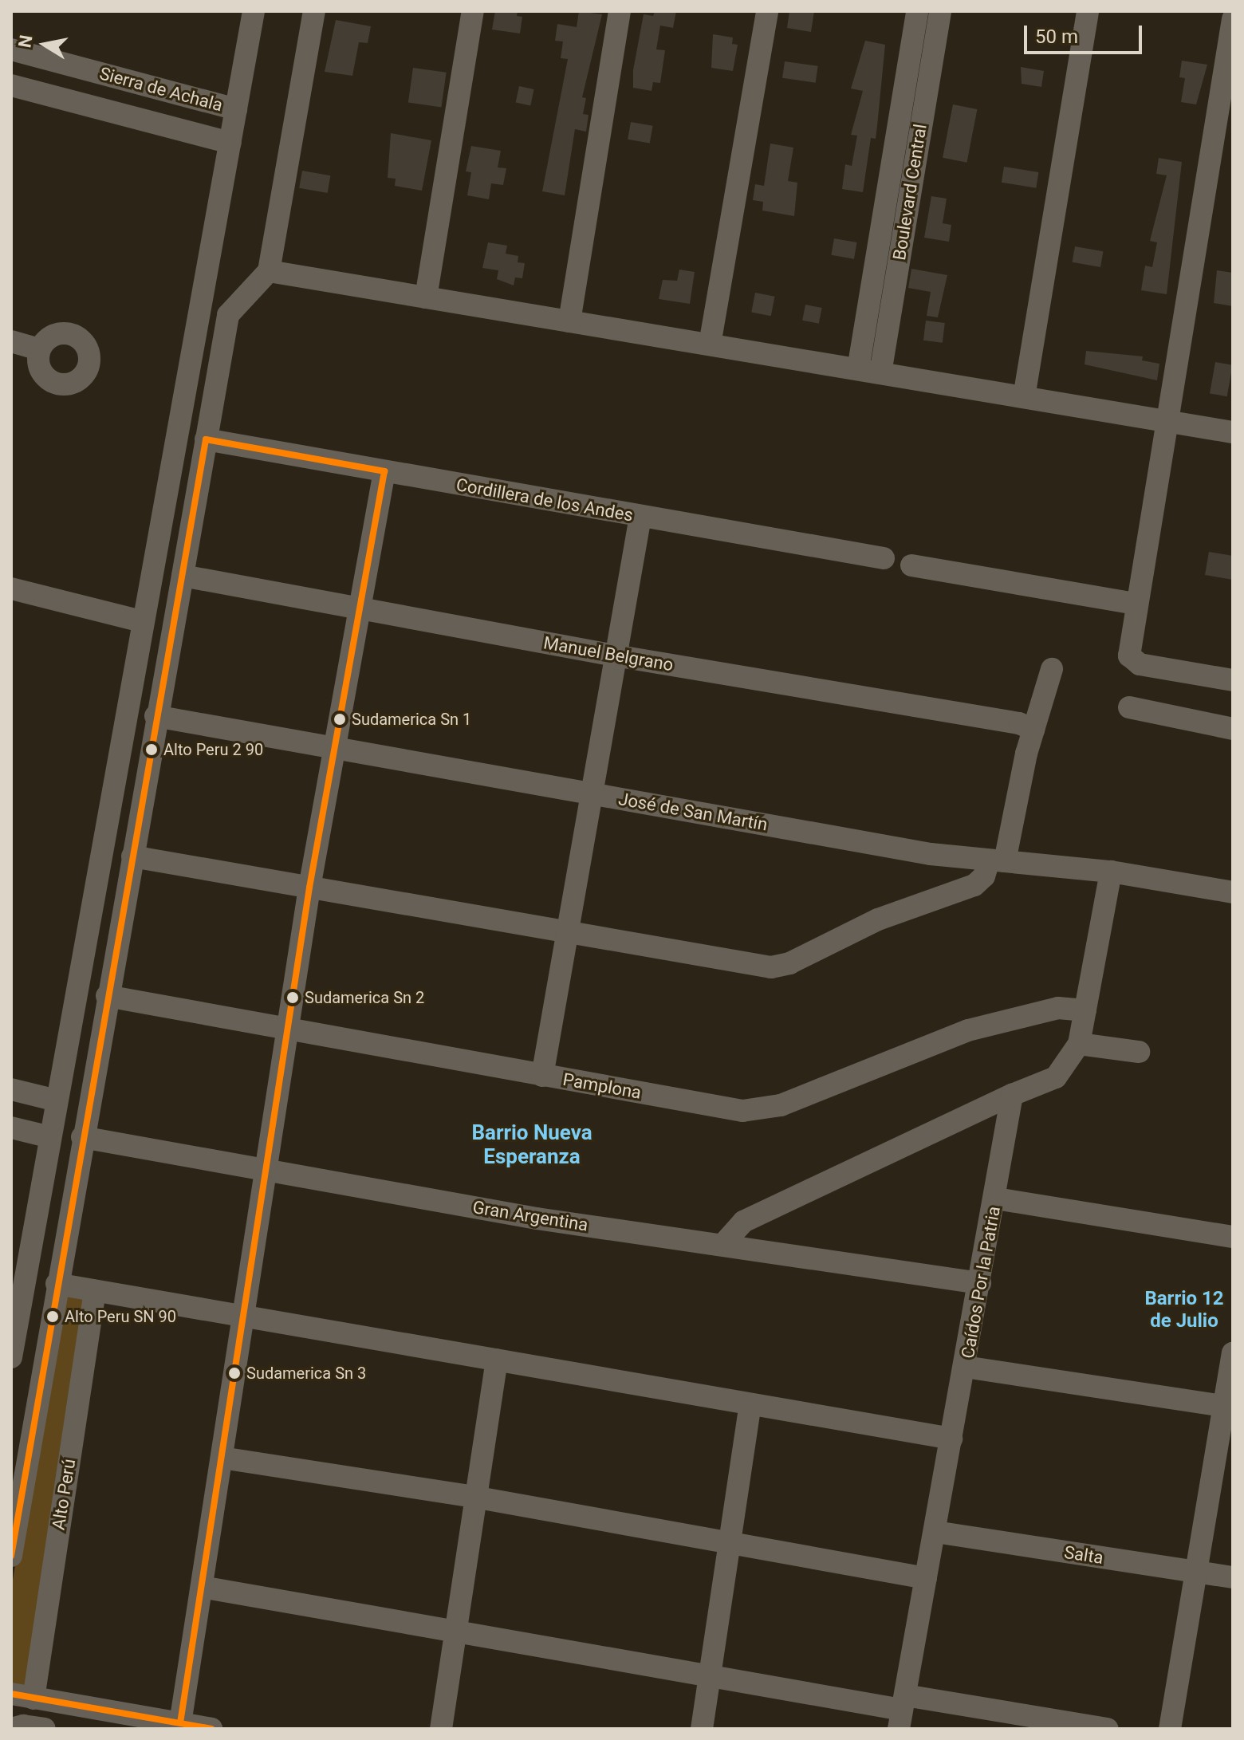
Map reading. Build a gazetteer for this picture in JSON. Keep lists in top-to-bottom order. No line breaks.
{"streets":{"street":["Sierra de Achala","Boulevard Central","Cordillera de los Andes","Manuel Belgrano","José de San Martín","Pamplona","Gran Argentina","Caídos Por la Patria","Alto Perú","Salta"]},"crossings":[["Gran Argentina","Caídos Por la Patria"],["Caídos Por la Patria","Salta"]],"districts":["Barrio Nueva Esperanza","Barrio 12 de Julio"],"places":["Sudamerica Sn 1","Alto Peru 2 90","Sudamerica Sn 2","Alto Peru SN 90","Sudamerica Sn 3"],"scale_bar":"50 m","north":"left"}
